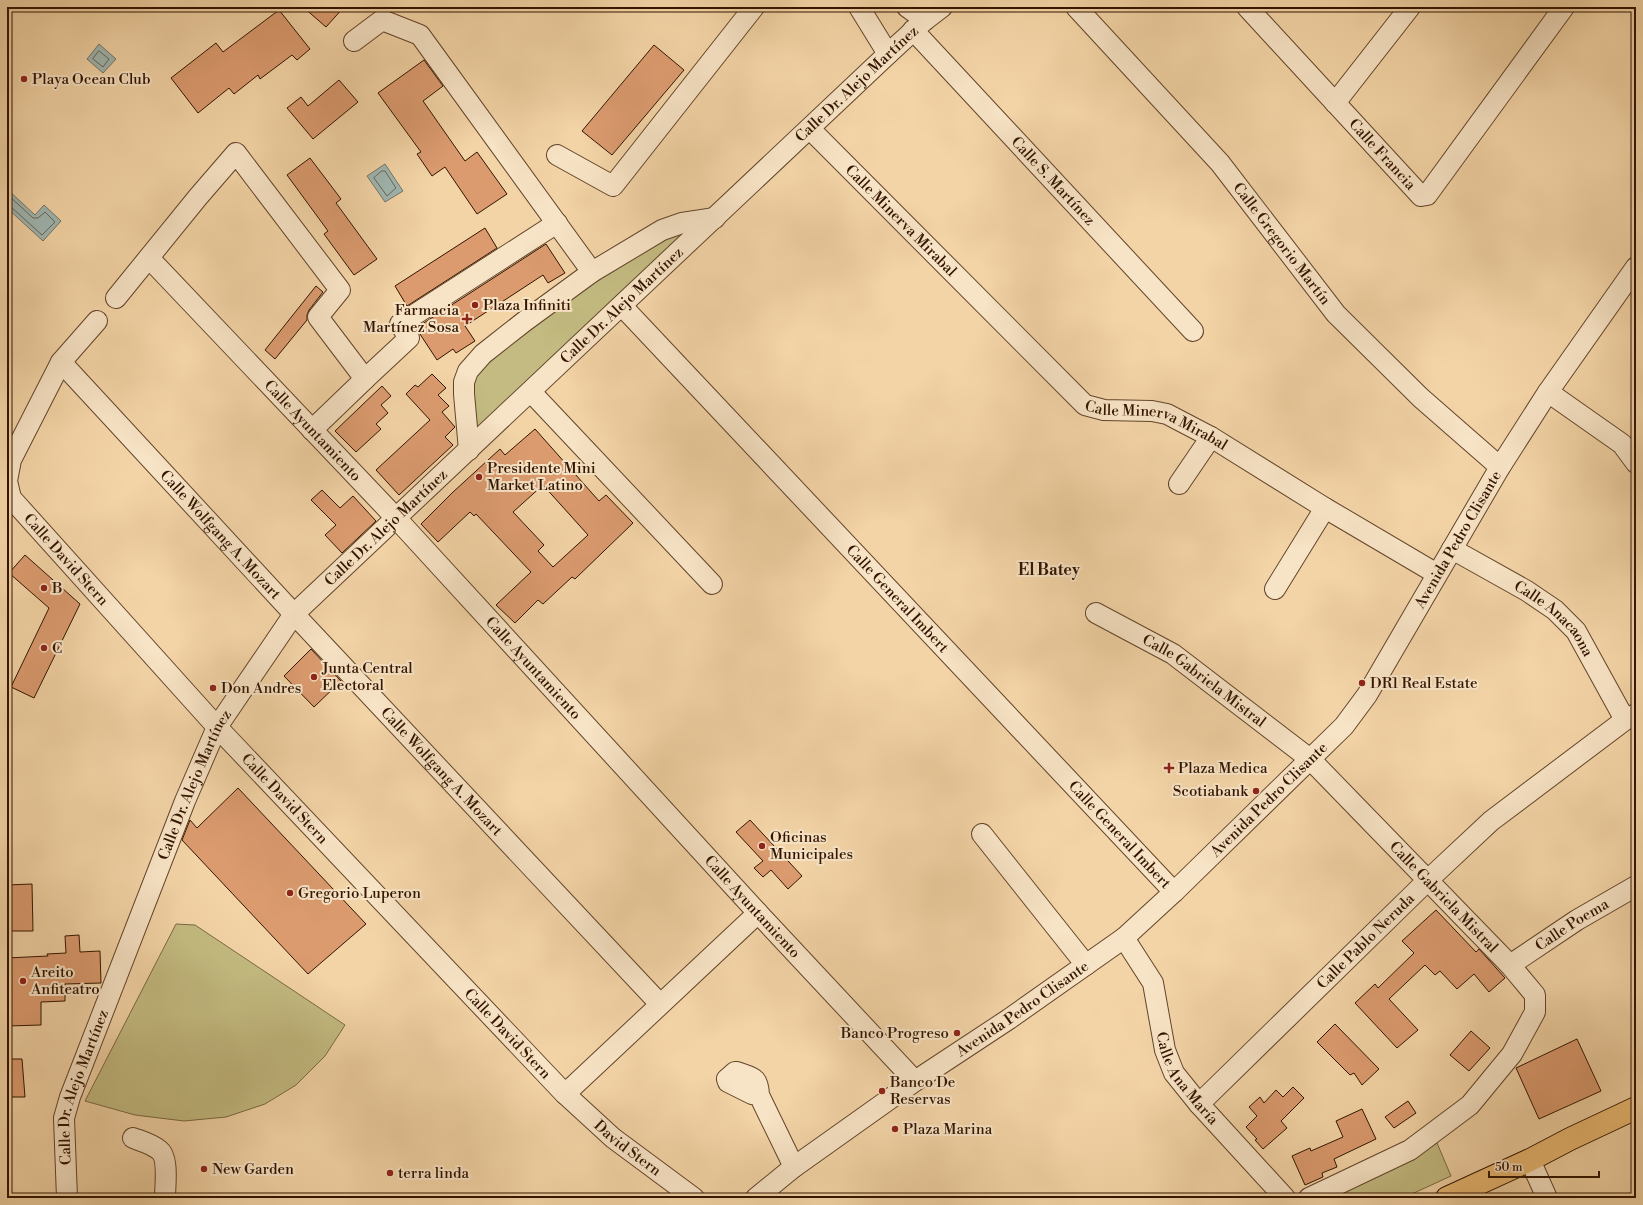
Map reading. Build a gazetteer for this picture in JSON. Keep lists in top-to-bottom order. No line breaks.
{"streets":{"street":["Calle Dr. Alejo Martínez","Calle Francia","Calle S. Martínez","Calle Minerva Mirabal","Calle Gregorio Martín","Calle Ayuntamiento","Calle Wolfgang A. Mozart","Avenida Pedro Clisante","Calle David Stern","Calle General Imbert","Calle Anacaona","Calle Gabriela Mistral","Calle Poema","Calle Pablo Neruda","Calle Ana María","David Stern"]},"crossings":[["Calle Dr. Alejo Martínez","Calle S. Martínez"],["Calle Dr. Alejo Martínez","Calle Minerva Mirabal"],["Calle Dr. Alejo Martínez","Calle Ayuntamiento"],["Calle Dr. Alejo Martínez","Calle Wolfgang A. Mozart"],["Calle Dr. Alejo Martínez","Calle David Stern"],["Calle Dr. Alejo Martínez","Calle General Imbert"],["Calle Minerva Mirabal","Avenida Pedro Clisante"],["Calle Gregorio Martín","Avenida Pedro Clisante"],["Calle Ayuntamiento","Avenida Pedro Clisante"],["Calle Wolfgang A. Mozart","Calle David Stern"],["Avenida Pedro Clisante","Calle General Imbert"],["Avenida Pedro Clisante","Calle Anacaona"],["Avenida Pedro Clisante","Calle Gabriela Mistral"],["Avenida Pedro Clisante","Calle Ana María"],["Calle David Stern","David Stern"],["Calle Anacaona","Calle Pablo Neruda"],["Calle Gabriela Mistral","Calle Poema"],["Calle Gabriela Mistral","Calle Pablo Neruda"],["Calle Pablo Neruda","Calle Ana María"]],"districts":["El Batey"],"places":{"other":["Playa Ocean Club","Plaza Infiniti","Presidente Mini Market Latino","B","C","Junta Central Electoral","DR1 Real Estate","Don Andres","Scotiabank","Oficinas Municipales","Gregorio Luperon","Areito Anfiteatro","Banco Progreso","Banco De Reservas","Plaza Marina","New Garden","terra linda"],"health":["Farmacia Martínez Sosa","Plaza Medica"]},"scale_bar":"50 m"}
